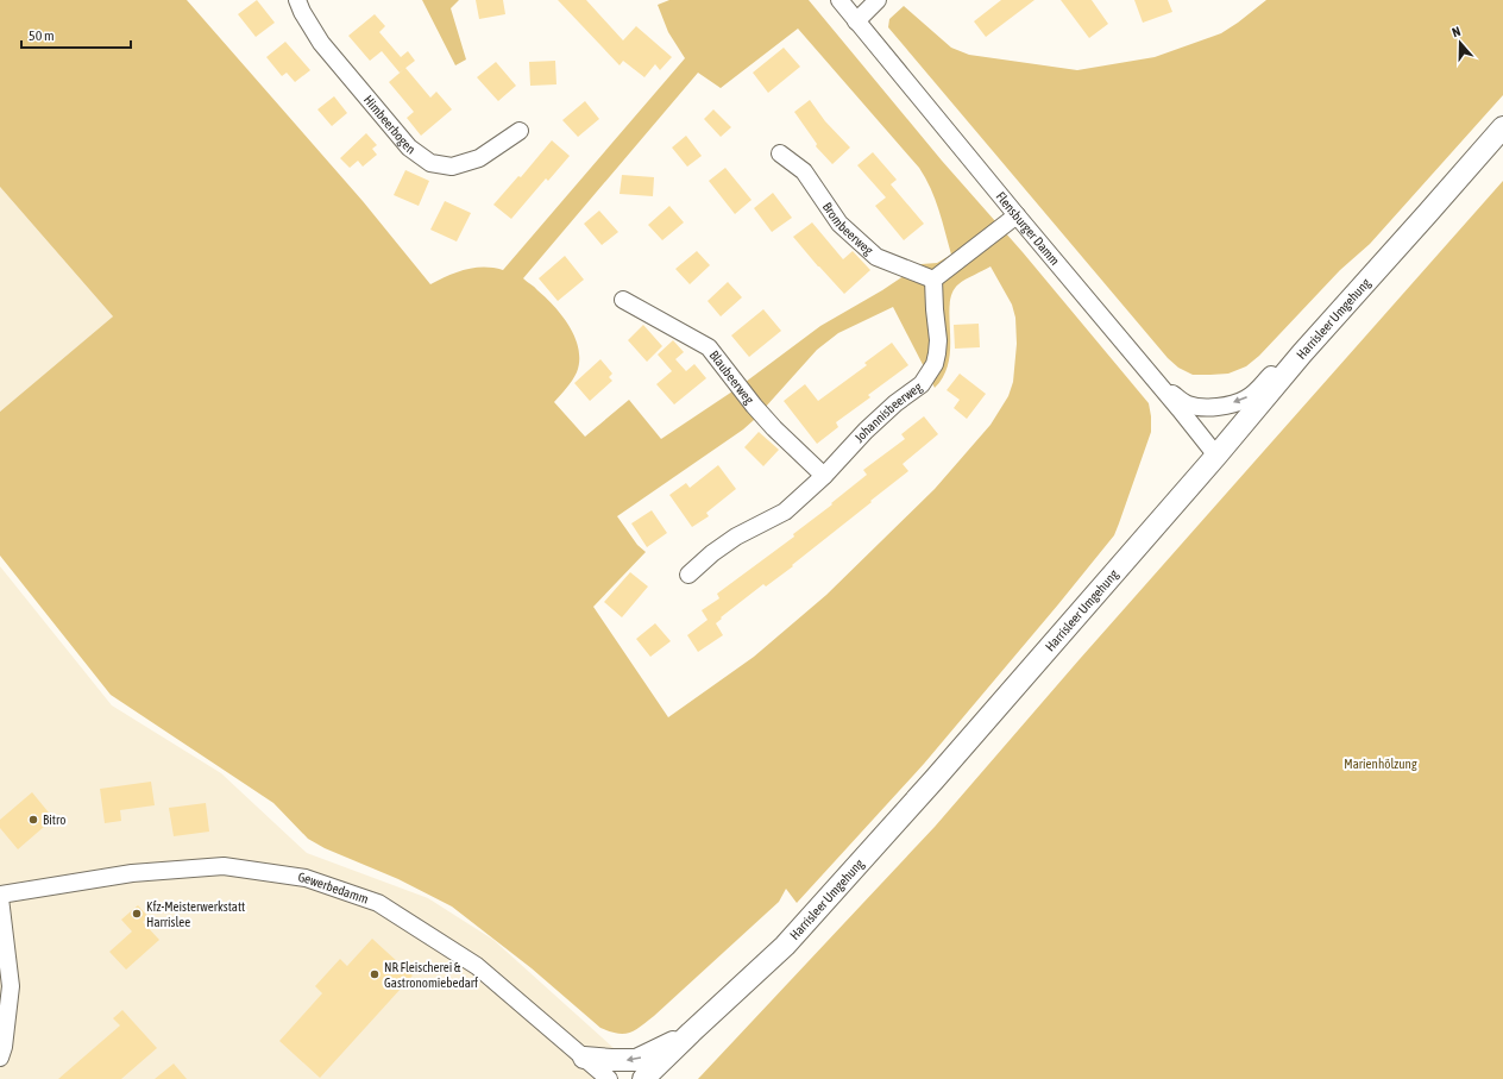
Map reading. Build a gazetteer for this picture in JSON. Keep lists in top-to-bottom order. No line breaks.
{"streets":{"main road":["Harrisleer Umgehung"],"street":["Himbeerbogen","Brombeerweg","Flensburger Damm","Blaubeerweg","Johannisbeerweg","Gewerbedamm"]},"crossings":[["Brombeerweg","Johannisbeerweg"],["Flensburger Damm","Harrisleer Umgehung"],["Blaubeerweg","Johannisbeerweg"]],"parks":["Marienhölzung"],"places":["Bitro","Kfz-Meisterwerkstatt Harrislee","NR Fleischerei & Gastronomiebedarf"],"scale_bar":"50 m","north":"top"}
